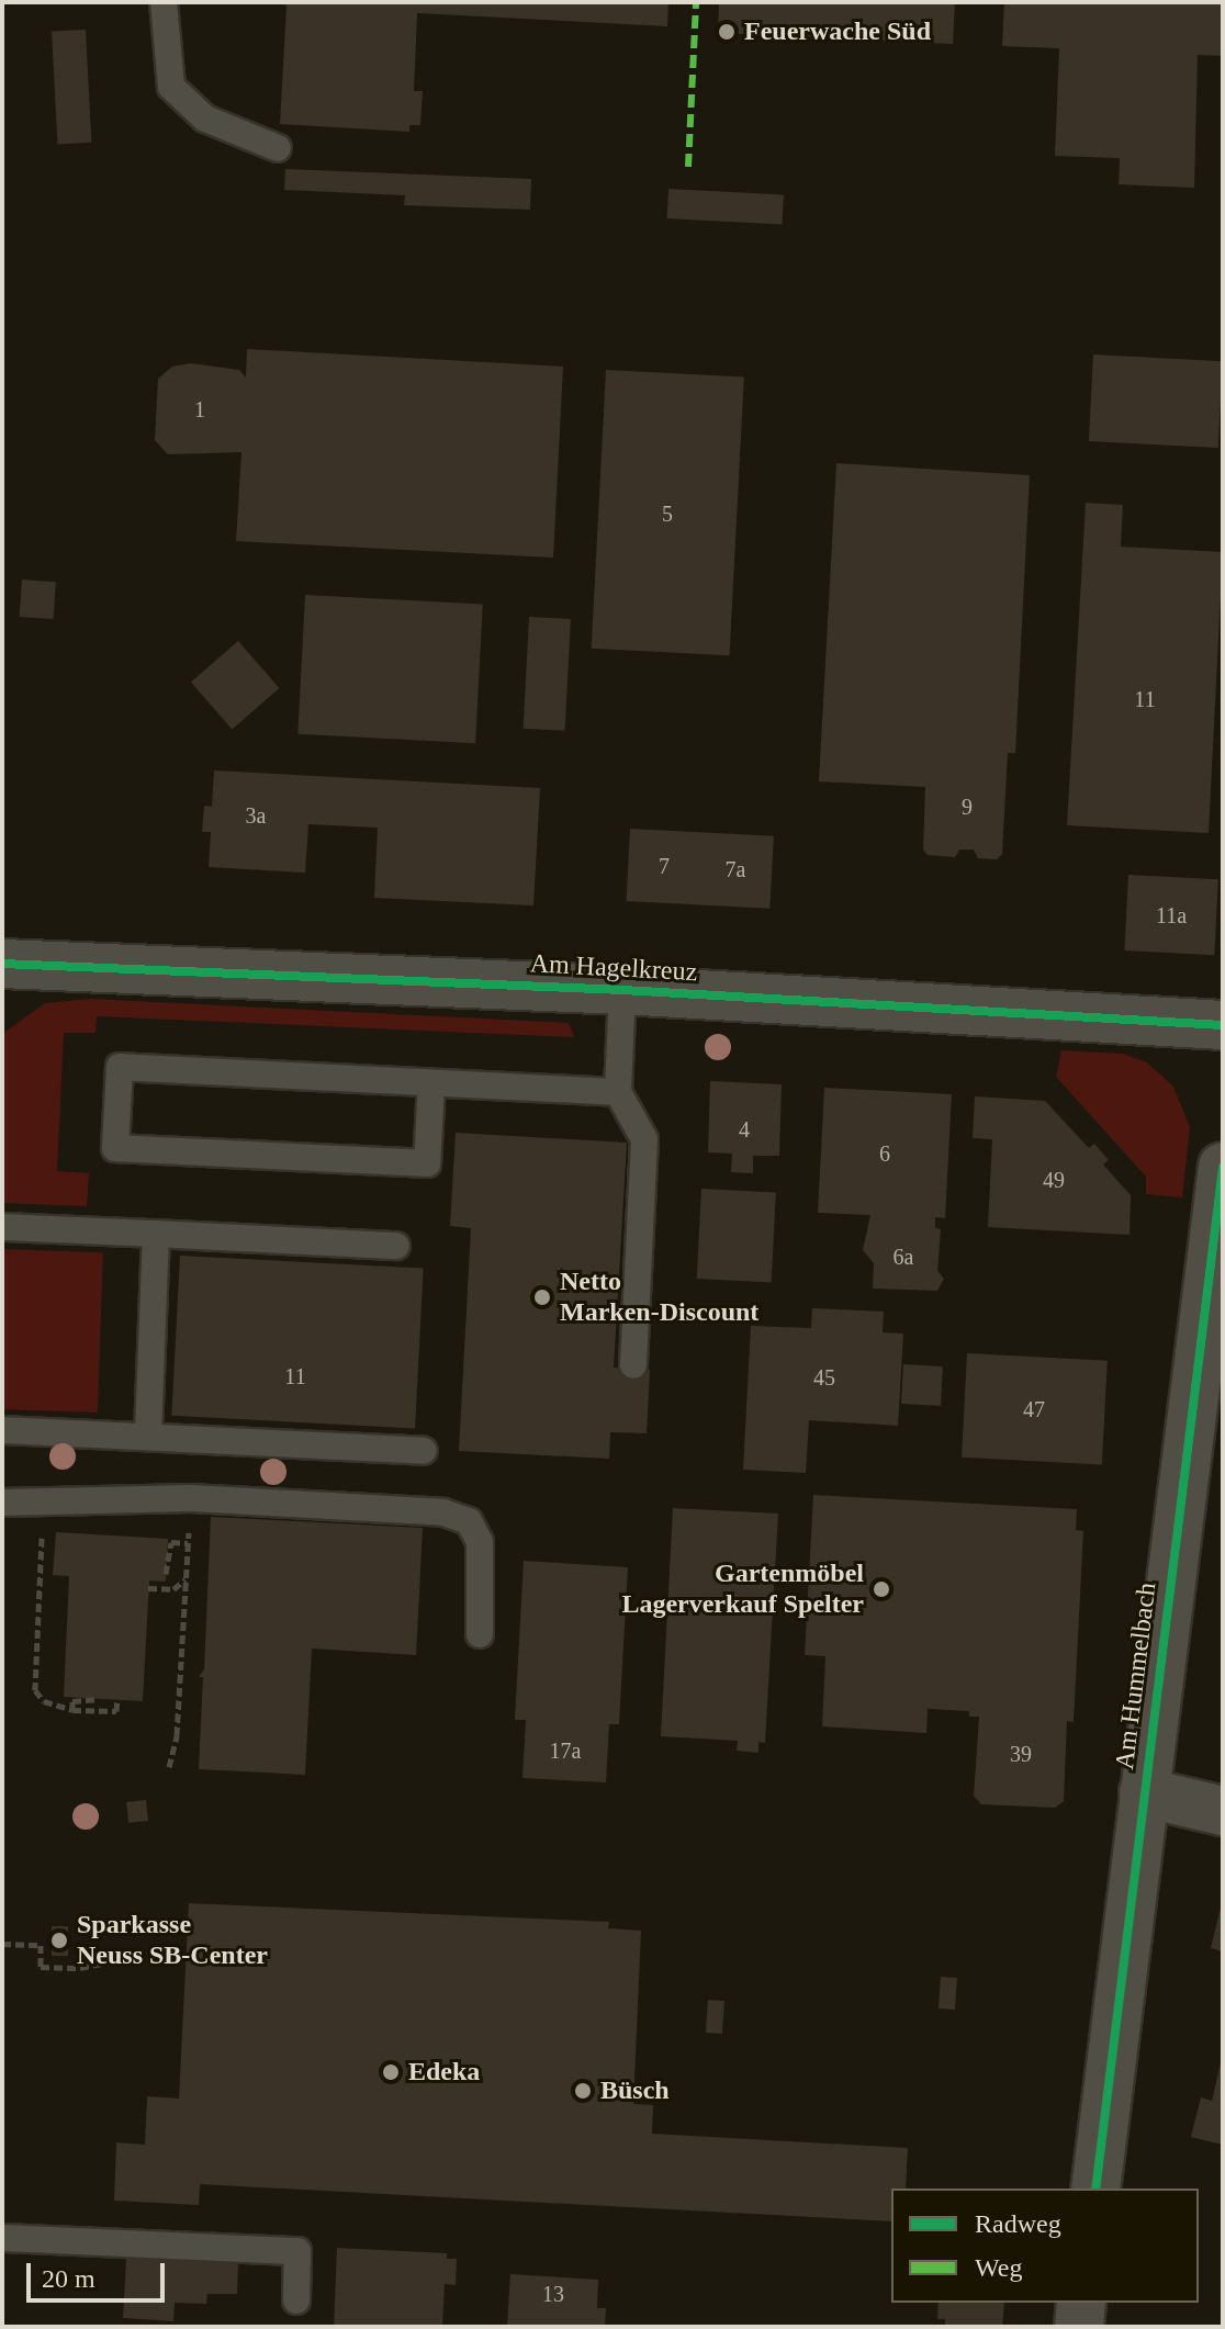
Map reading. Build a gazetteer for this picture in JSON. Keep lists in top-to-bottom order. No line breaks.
{"streets":{"street":["Am Hagelkreuz","Am Hummelbach"]},"places":["Feuerwache Süd","Netto Marken-Discount","Gartenmöbel Lagerverkauf Spelter","Sparkasse Neuss SB-Center","Edeka","Büsch"],"house_numbers":["1","5","11","9","3a","7","7a","11a","4","6","49","6a","11","45","47","17a","39","13"],"legend":["Radweg","Weg"],"scale_bar":"20 m"}
